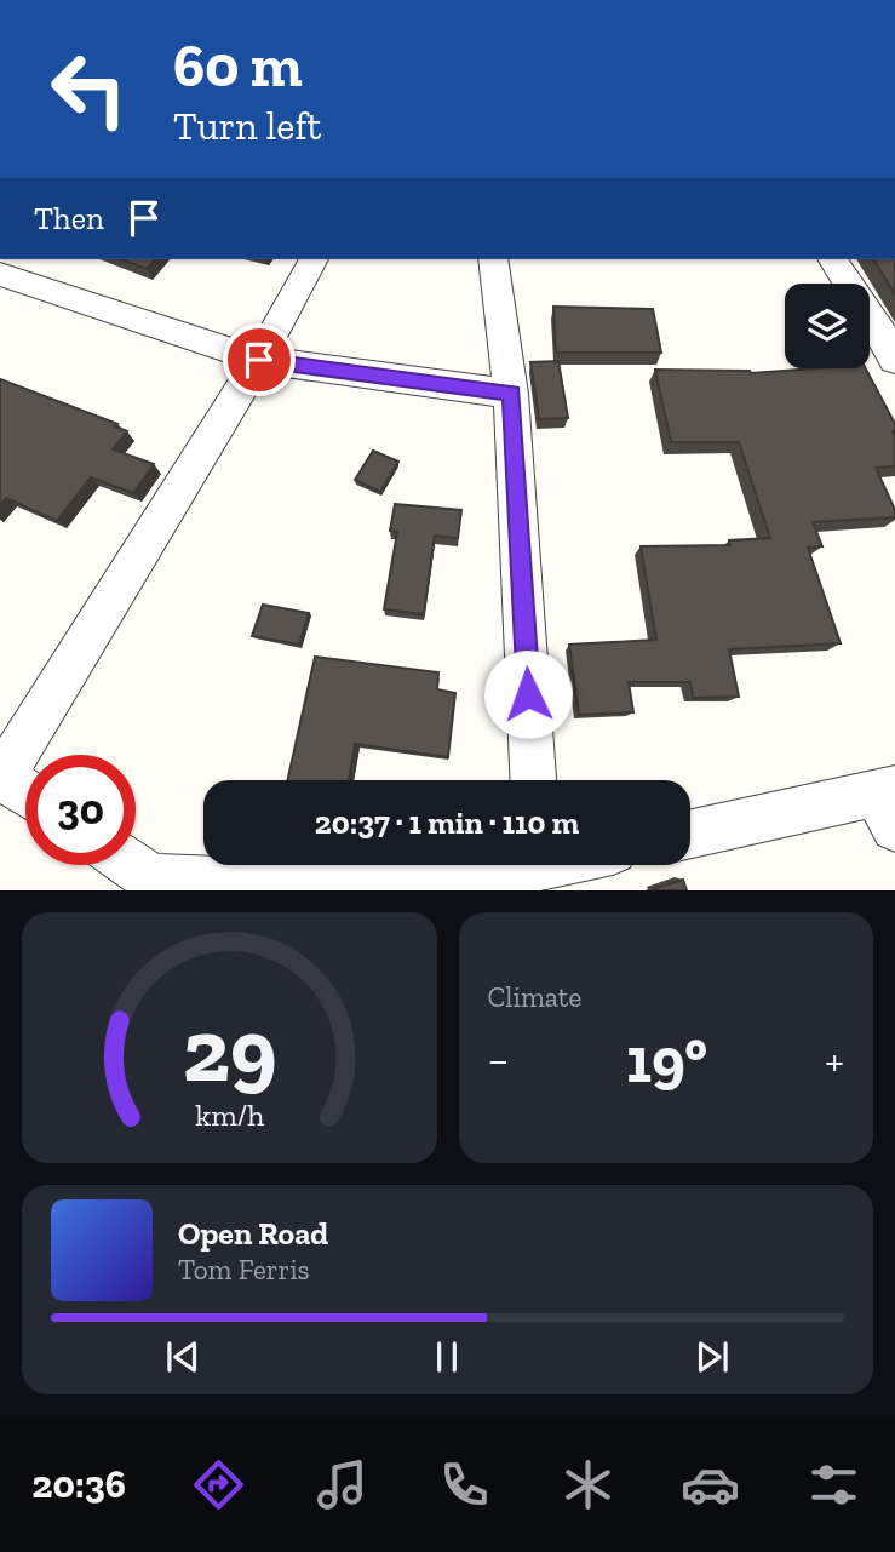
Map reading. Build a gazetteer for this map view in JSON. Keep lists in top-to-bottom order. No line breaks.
{"page":{"turn":["60 m","Turn left"],"then":"Then","limit":"30","trip":"20:37 · 1 min · 110 m","tile":"Climate","heat":["−","19°","+"],"song":["Open Road","Tom Ferris"],"tabs":"20:36","gauge":["29","km/h"]}}
